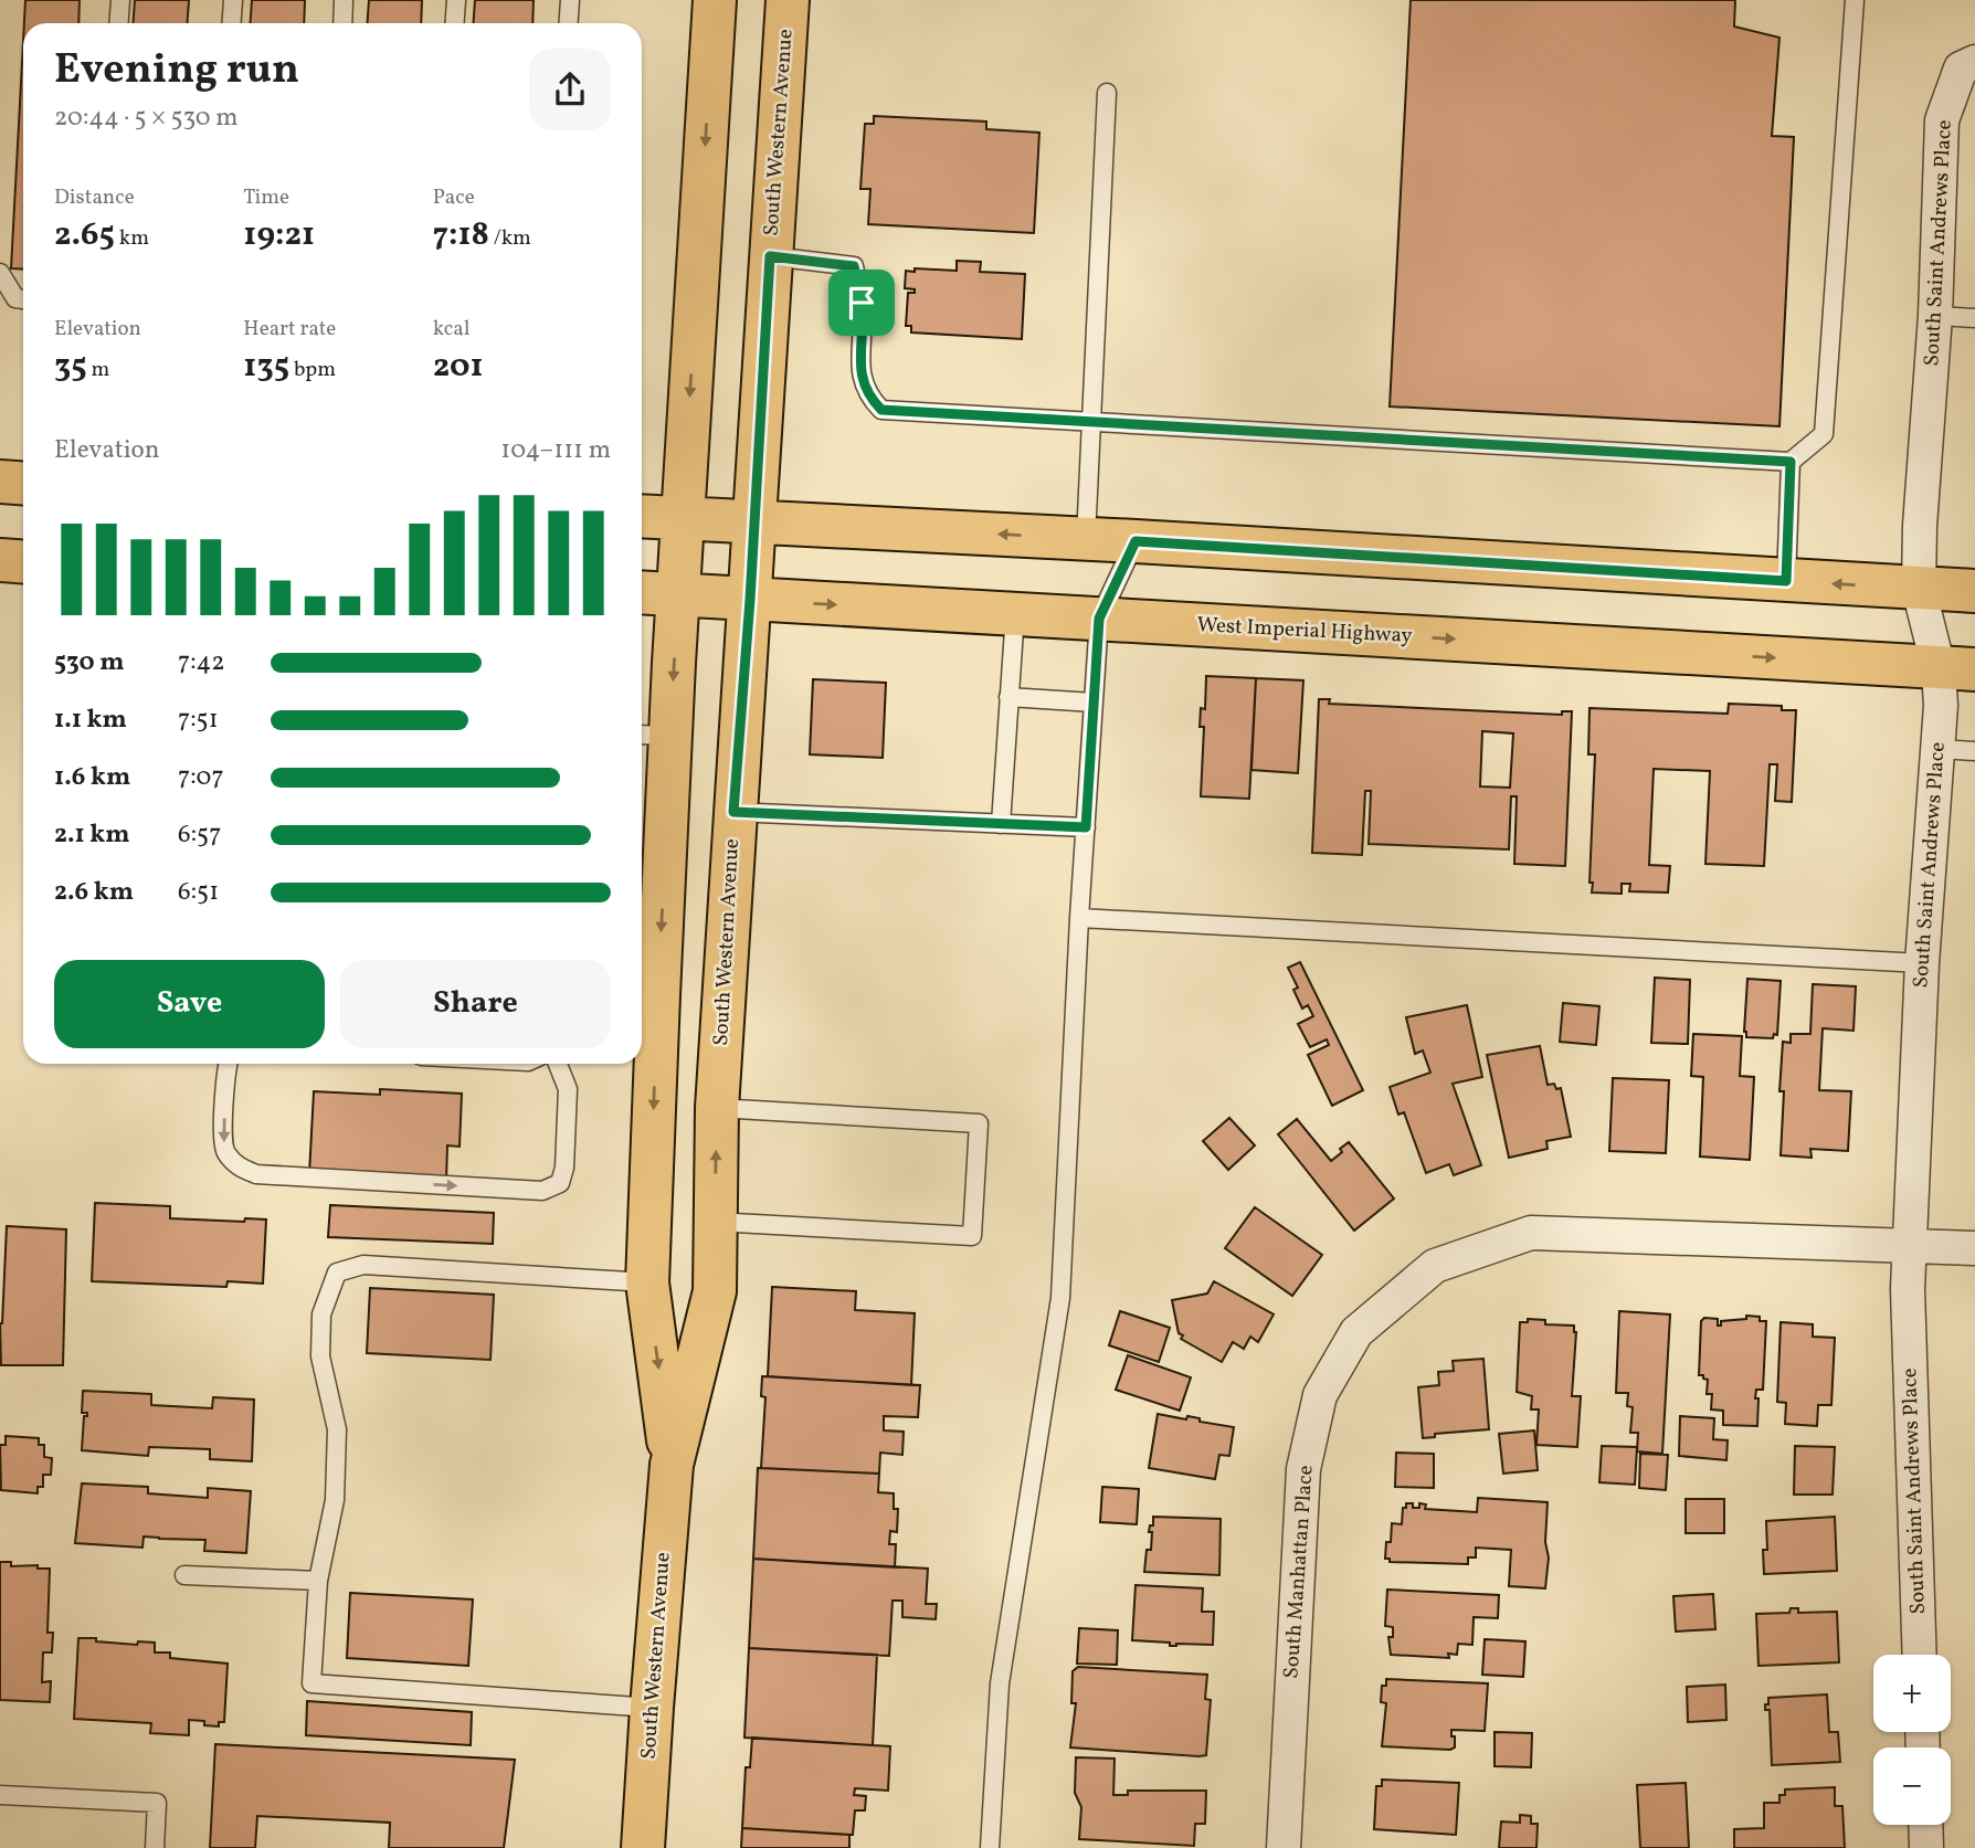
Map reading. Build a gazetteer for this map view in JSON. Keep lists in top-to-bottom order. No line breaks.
{"streets":{"main road":["South Western Avenue","West Imperial Highway"],"street":["South Saint Andrews Place","South Manhattan Place"]},"crossings":[["South Western Avenue","West Imperial Highway"],["South Saint Andrews Place","West Imperial Highway"],["South Saint Andrews Place","South Manhattan Place"]],"page":{"heading":["Evening run","20:44 · 5 × 530 m"],"stats":[["Distance","2.65 km"],["Time","19:21"],["Pace","7:18 /km"],["Elevation","35 m"],["Heart rate","135 bpm"],["kcal","201"]],"chart":["Elevation","104–111 m"],"list":[{"name":"530 m","note":"7:42"},{"name":"1.1 km","note":"7:51"},{"name":"1.6 km","note":"7:07"},{"name":"2.1 km","note":"6:57"},{"name":"2.6 km","note":"6:51"}],"buttons":["Save","Share"],"map_buttons":["+","−"]}}
